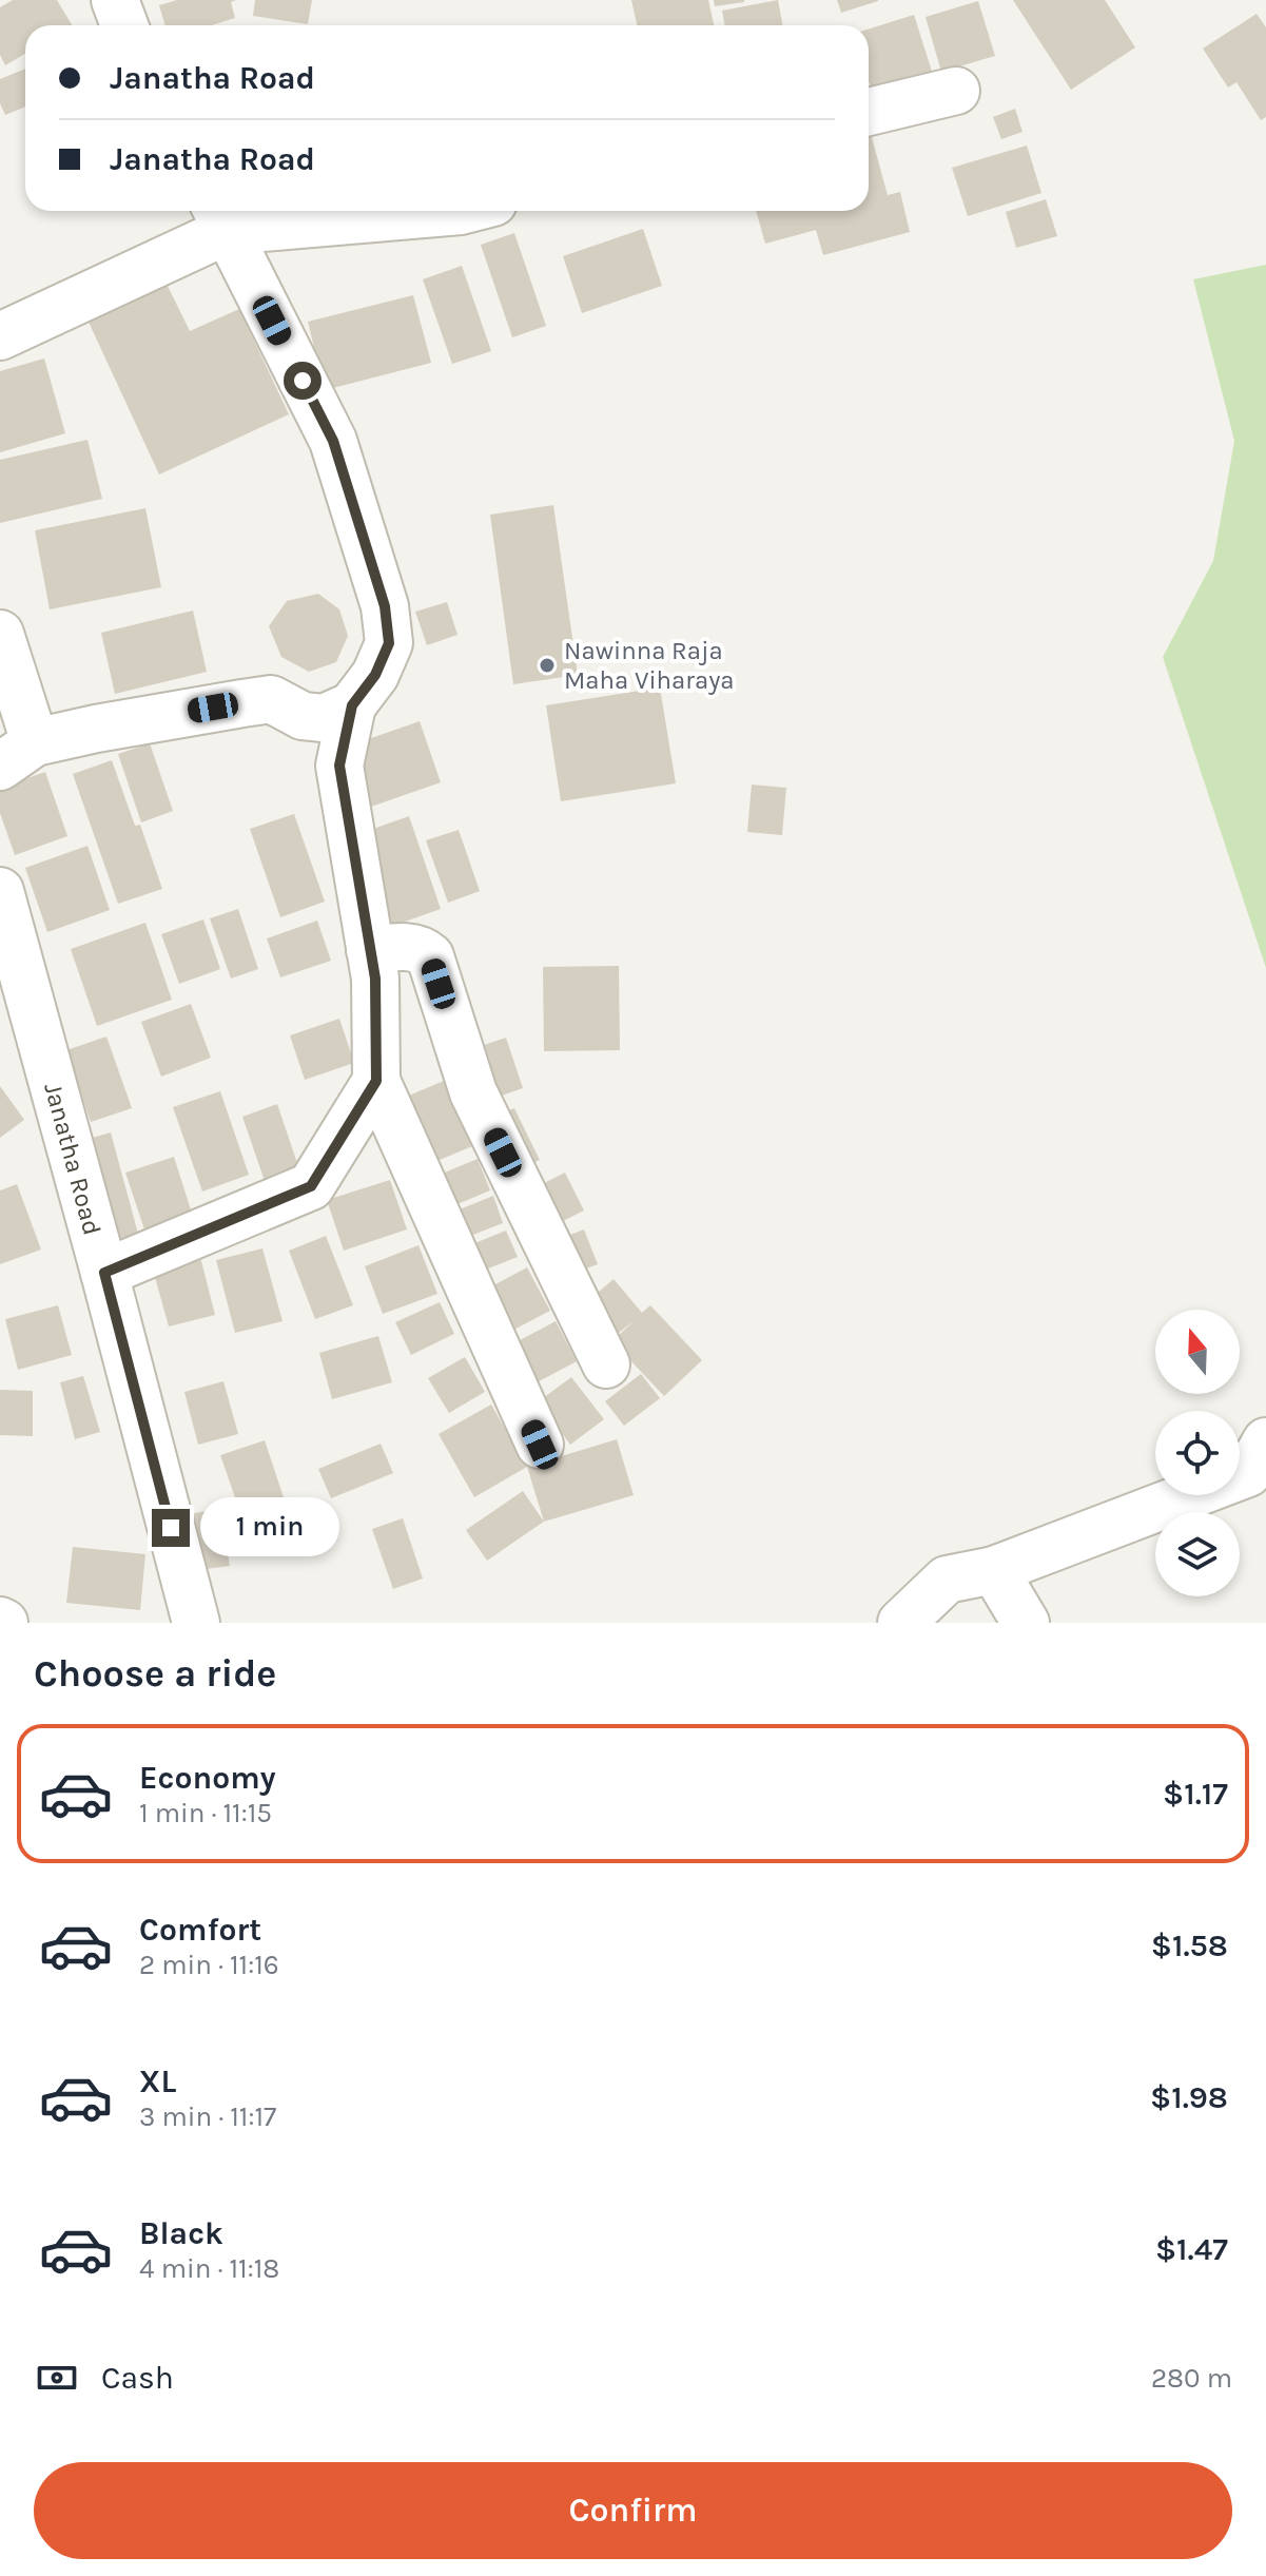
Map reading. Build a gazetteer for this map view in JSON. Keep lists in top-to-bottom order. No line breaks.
{"streets":{"street":["Janatha Road"]},"places":["Nawinna Raja Maha Viharaya"],"north":"top","page":{"banner":["Janatha Road","Janatha Road"],"bubble":"1 min","heading":"Choose a ride","list":[{"name":"Economy","note":"1 min · 11:15","value":"$1.17"},{"name":"Comfort","note":"2 min · 11:16","value":"$1.58"},{"name":"XL","note":"3 min · 11:17","value":"$1.98"},{"name":"Black","note":"4 min · 11:18","value":"$1.47"}],"pay":["Cash","280 m"],"buttons":"Confirm"}}
